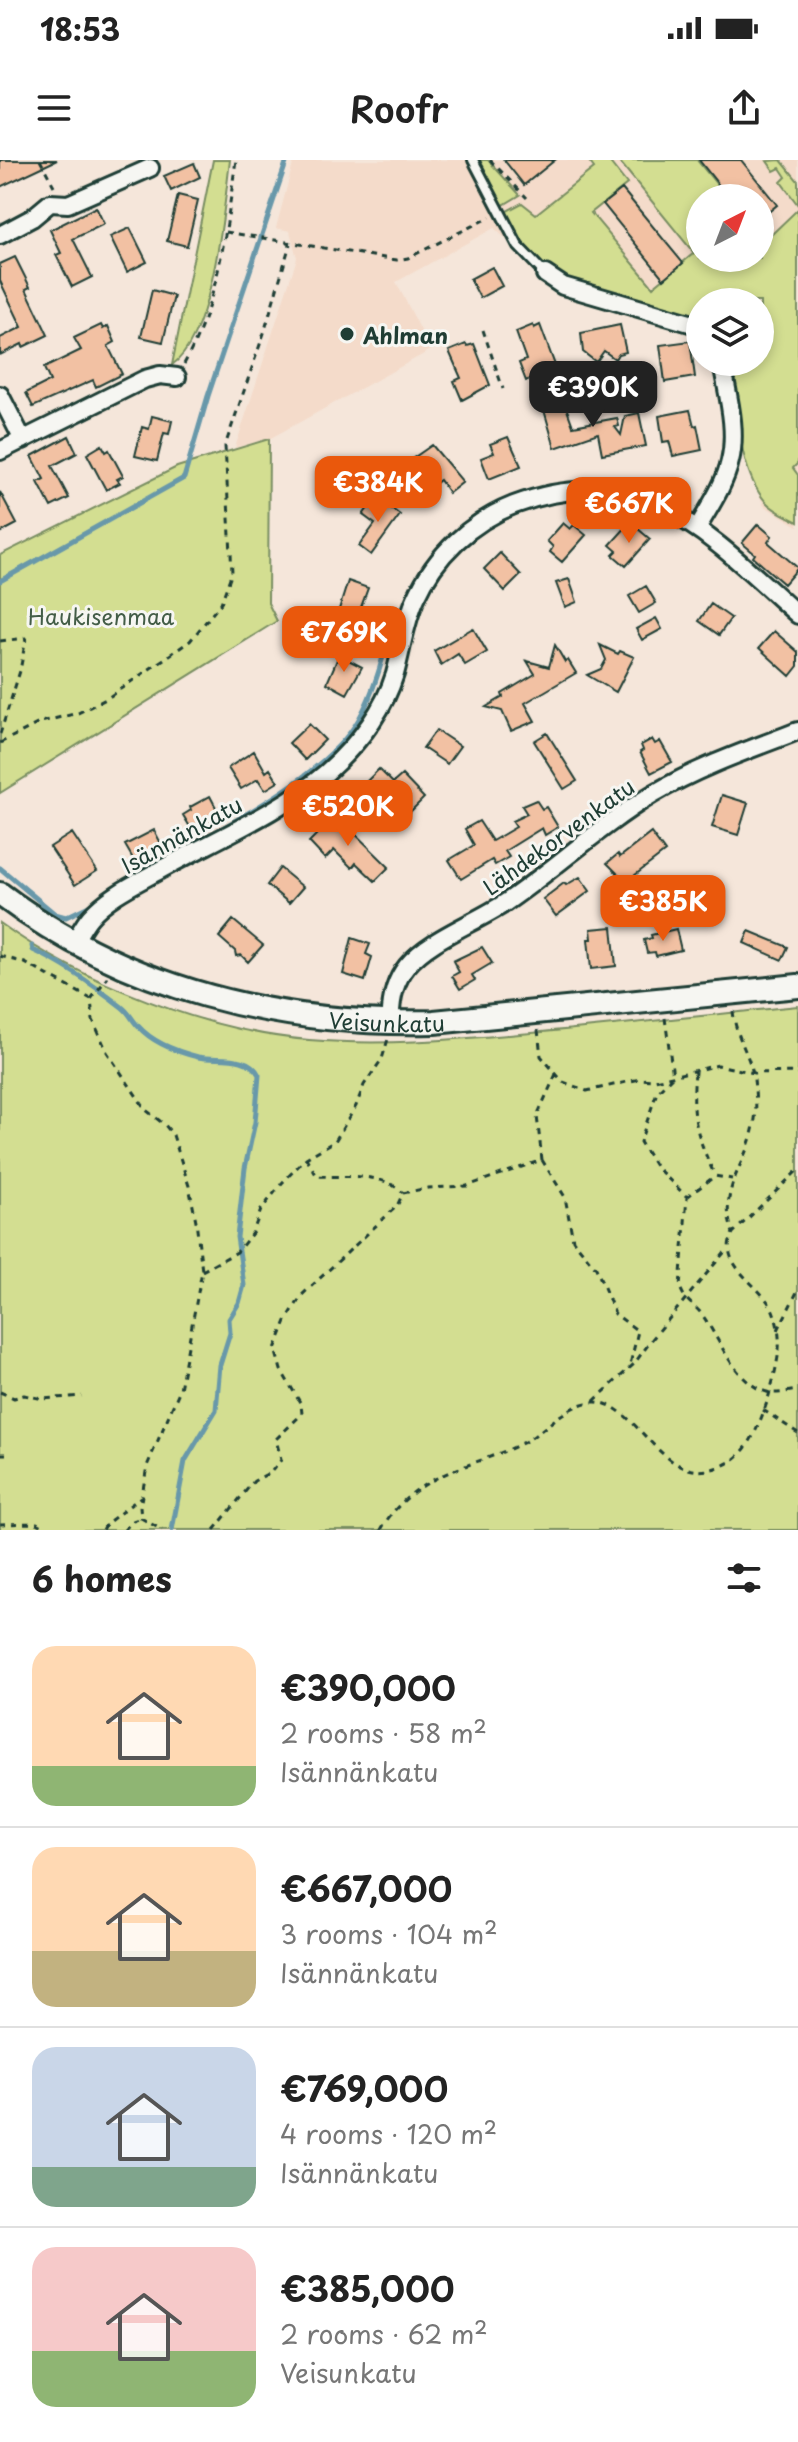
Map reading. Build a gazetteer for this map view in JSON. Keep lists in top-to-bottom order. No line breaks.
{"streets":{"street":["Isännänkatu","Lähdekorvenkatu","Veisunkatu"]},"crossings":[["Isännänkatu","Veisunkatu"],["Lähdekorvenkatu","Veisunkatu"]],"parks":["Haukisenmaa"],"places":["Ahlman"],"north":"top right","page":{"status":"18:53","header":"Roofr","price":["€390K","€384K","€667K","€769K","€520K","€385K"],"heading":"6 homes","list":[{"name":"€390,000","note":"2 rooms · 58 m² · Isännänkatu"},{"name":"€667,000","note":"3 rooms · 104 m² · Isännänkatu"},{"name":"€769,000","note":"4 rooms · 120 m² · Isännänkatu"},{"name":"€385,000","note":"2 rooms · 62 m² · Veisunkatu"}]}}
